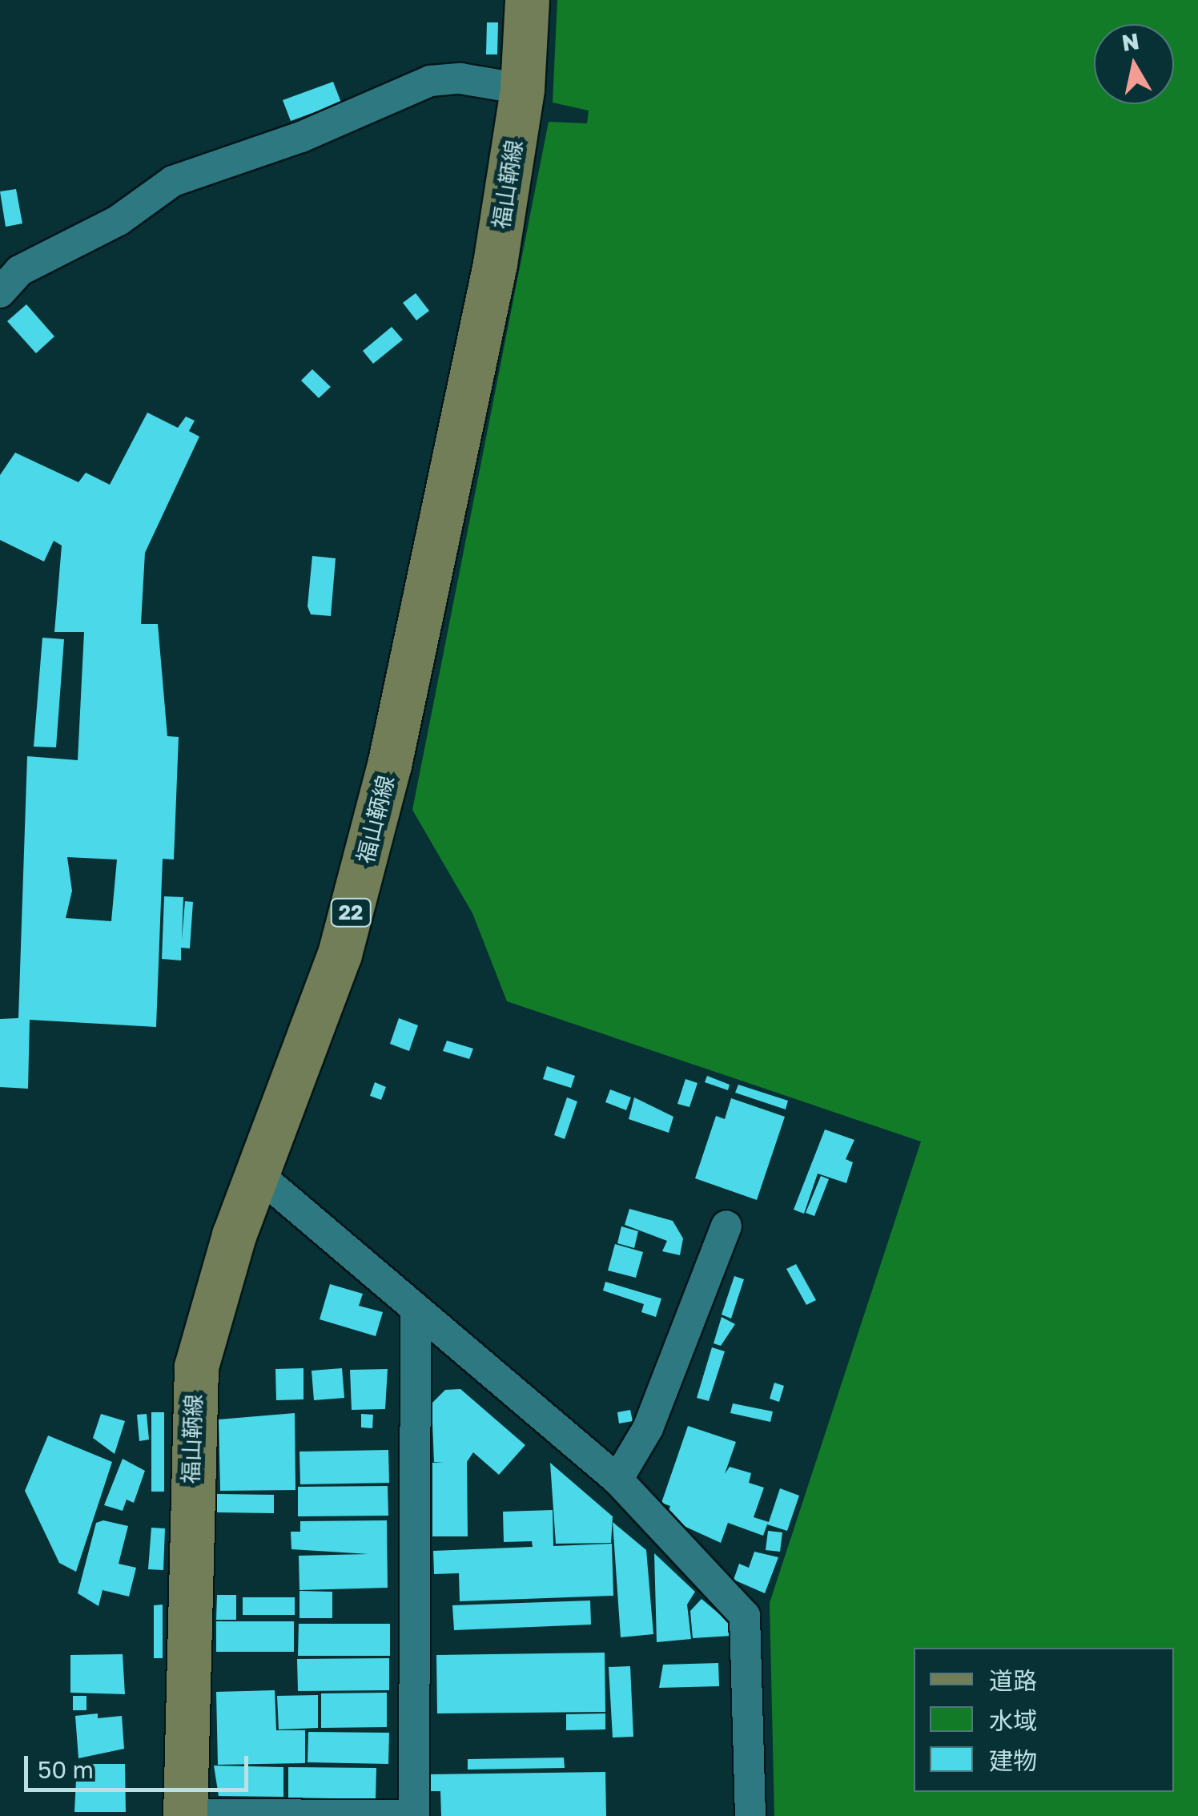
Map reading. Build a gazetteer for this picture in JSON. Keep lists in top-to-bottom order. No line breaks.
{"streets":{"main road":["福山鞆線","22"]},"legend":["道路","水域","建物"],"scale_bar":"50 m","north":"top"}
